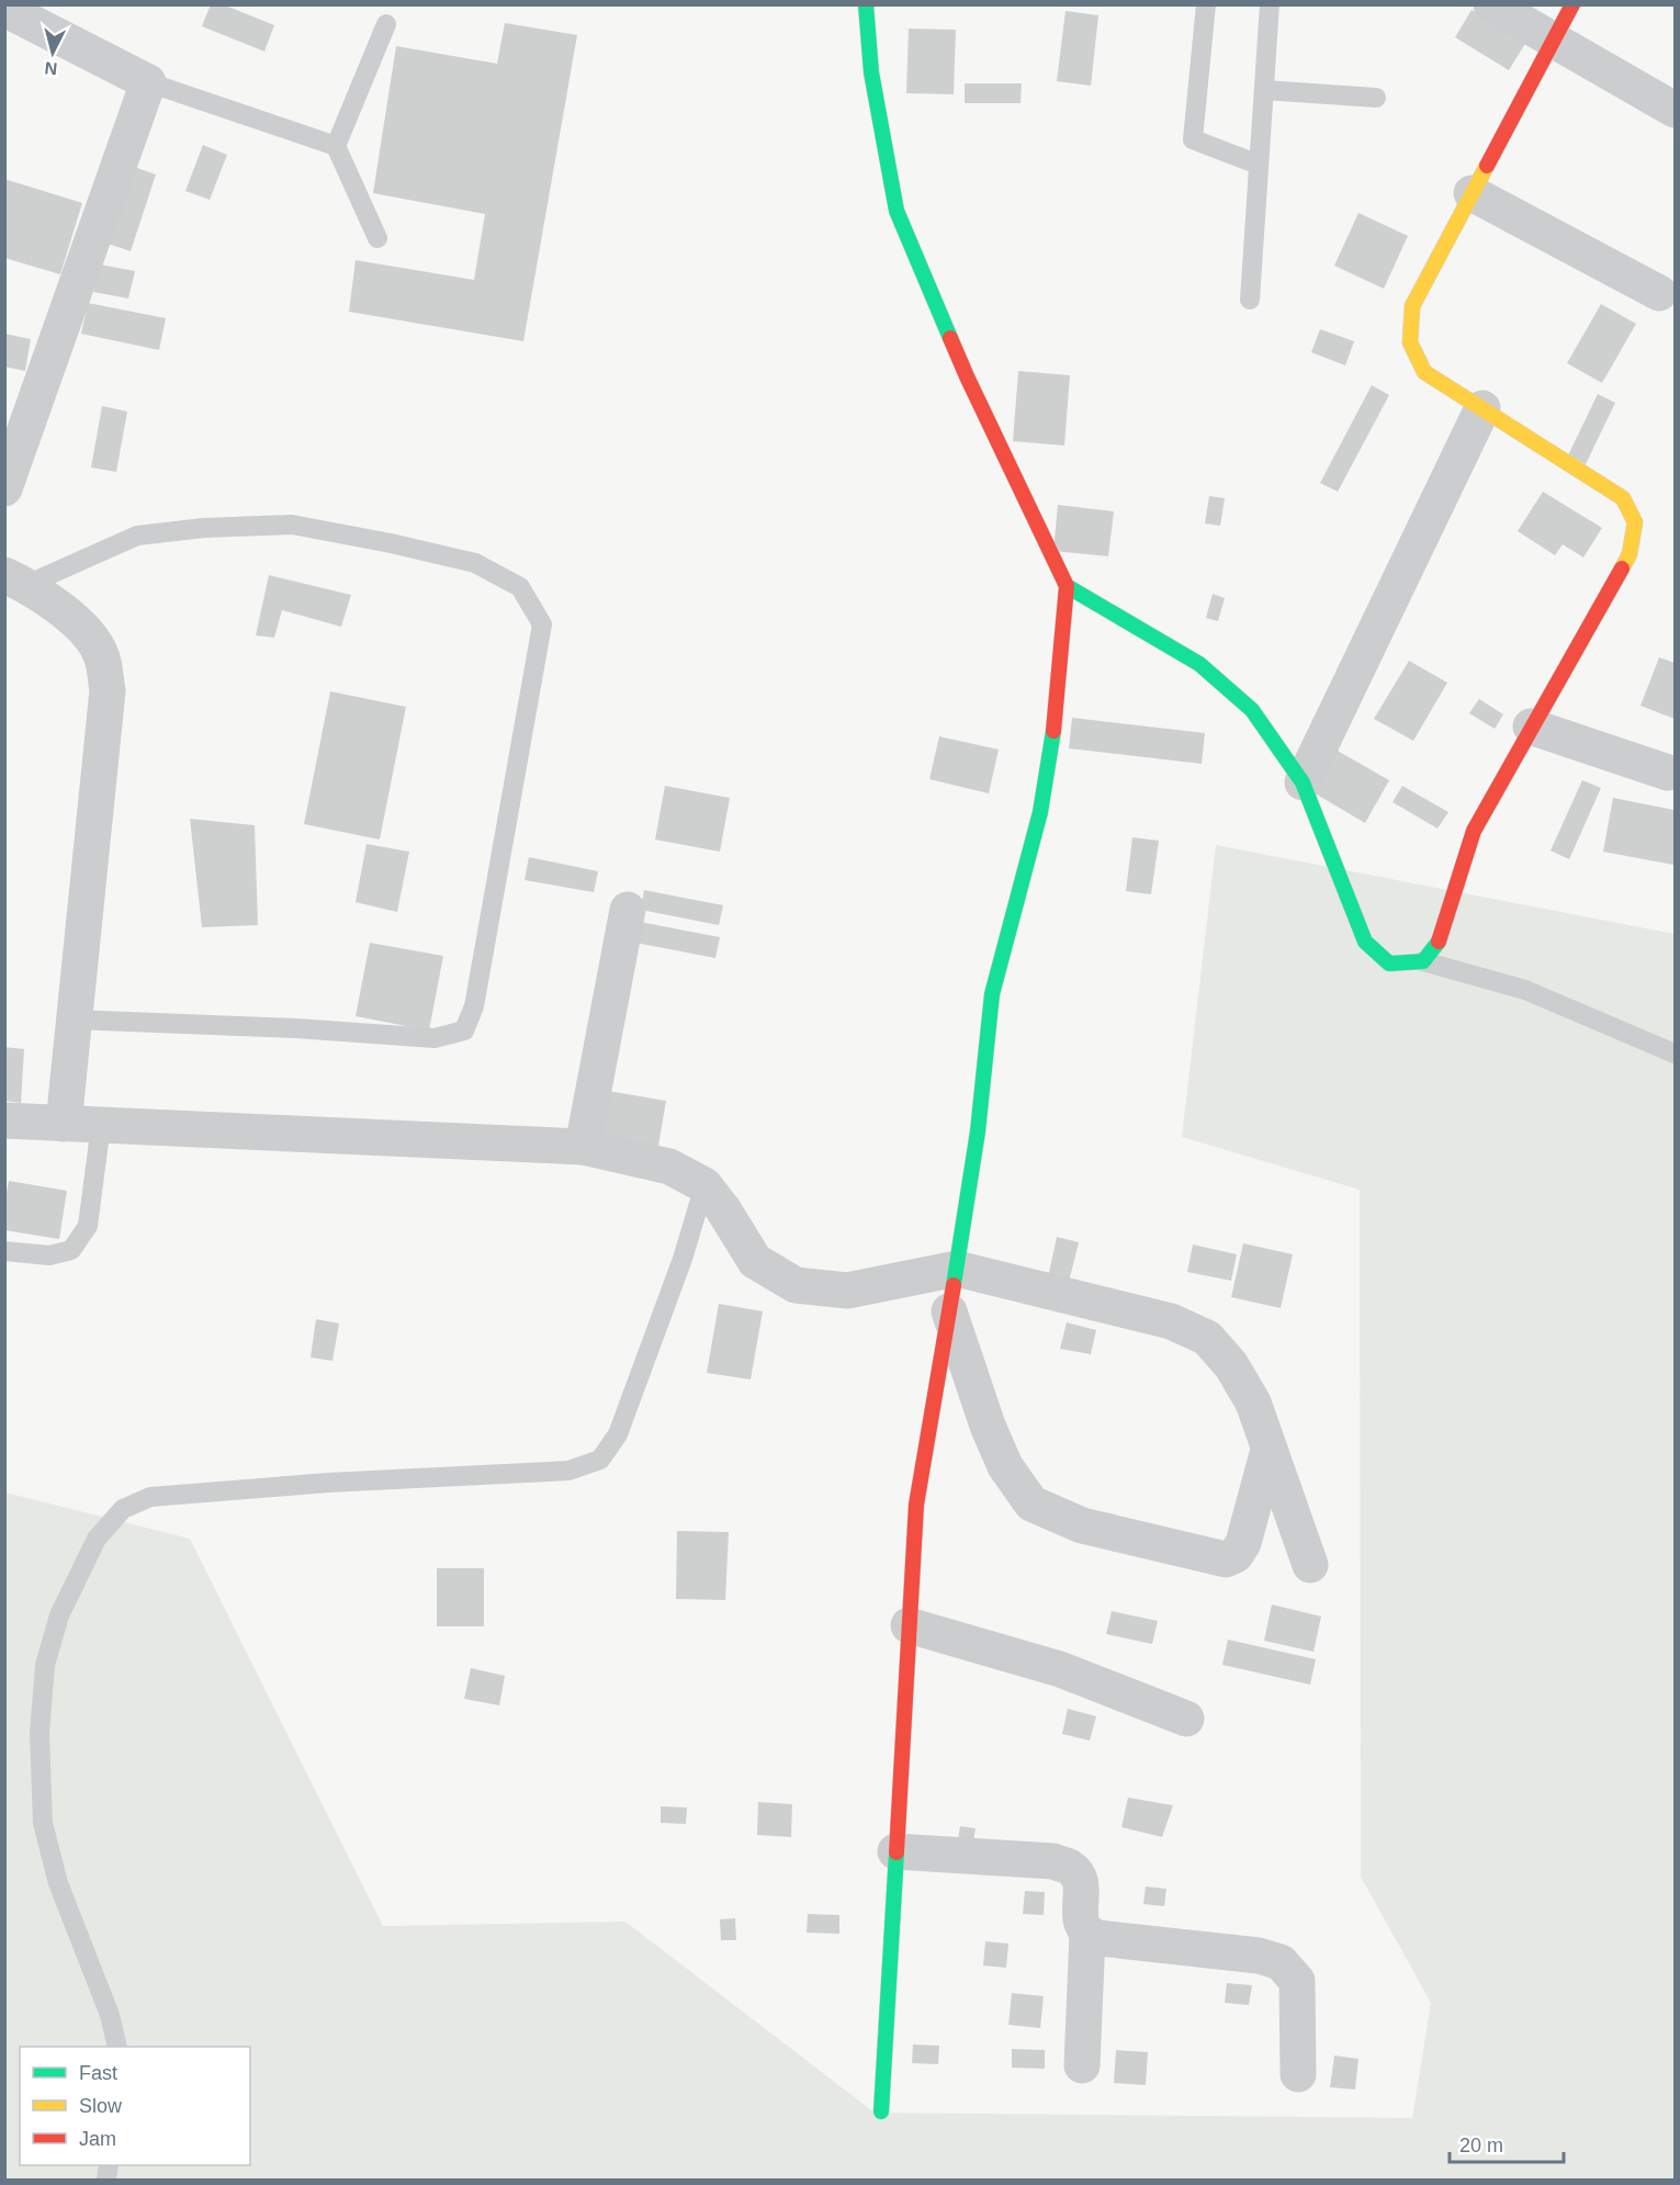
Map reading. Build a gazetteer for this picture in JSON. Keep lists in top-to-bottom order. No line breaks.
{"legend":["Fast","Slow","Jam"],"scale_bar":"20 m","north":"bottom"}
